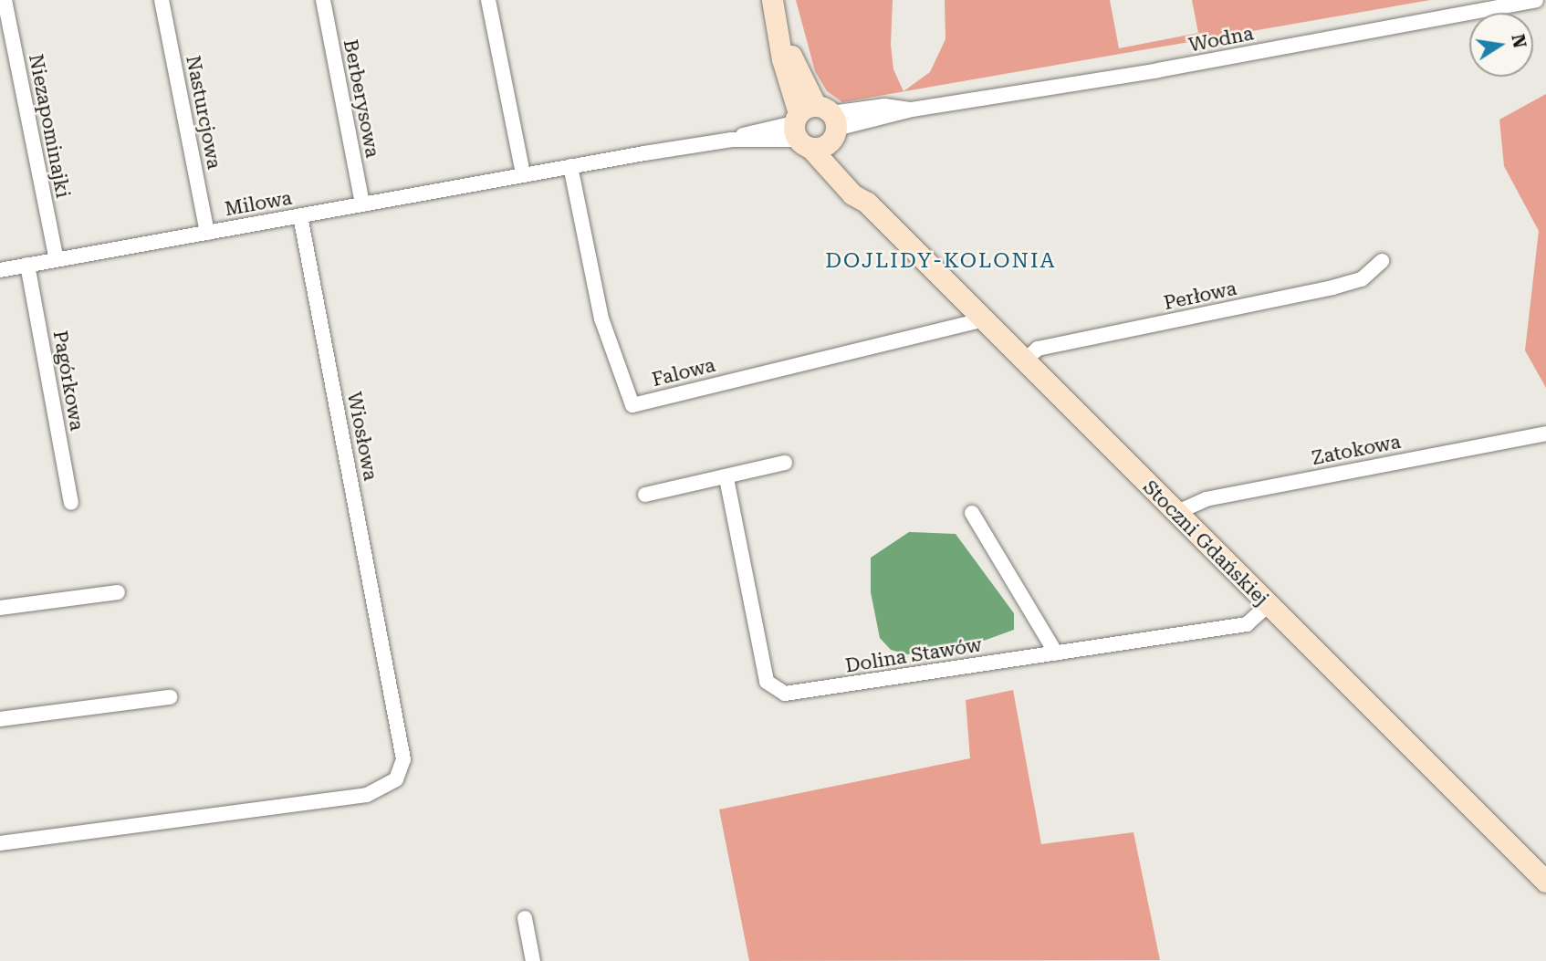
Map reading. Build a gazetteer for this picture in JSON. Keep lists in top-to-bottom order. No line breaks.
{"streets":{"street":["Wodna","Berberysowa","Nasturcjowa","Niezapominajki","Milowa","Perłowa","Falowa","Pagórkowa","Wiosłowa","Zatokowa","Stoczni Gdańskiej","Dolina Stawów"]},"crossings":[["Wodna","Milowa"],["Wodna","Stoczni Gdańskiej"],["Berberysowa","Milowa"],["Nasturcjowa","Milowa"],["Niezapominajki","Milowa"],["Milowa","Falowa"],["Milowa","Pagórkowa"],["Milowa","Wiosłowa"],["Milowa","Stoczni Gdańskiej"],["Perłowa","Stoczni Gdańskiej"],["Falowa","Stoczni Gdańskiej"],["Zatokowa","Stoczni Gdańskiej"],["Stoczni Gdańskiej","Dolina Stawów"]],"districts":["DOJLIDY-KOLONIA"],"north":"right"}
